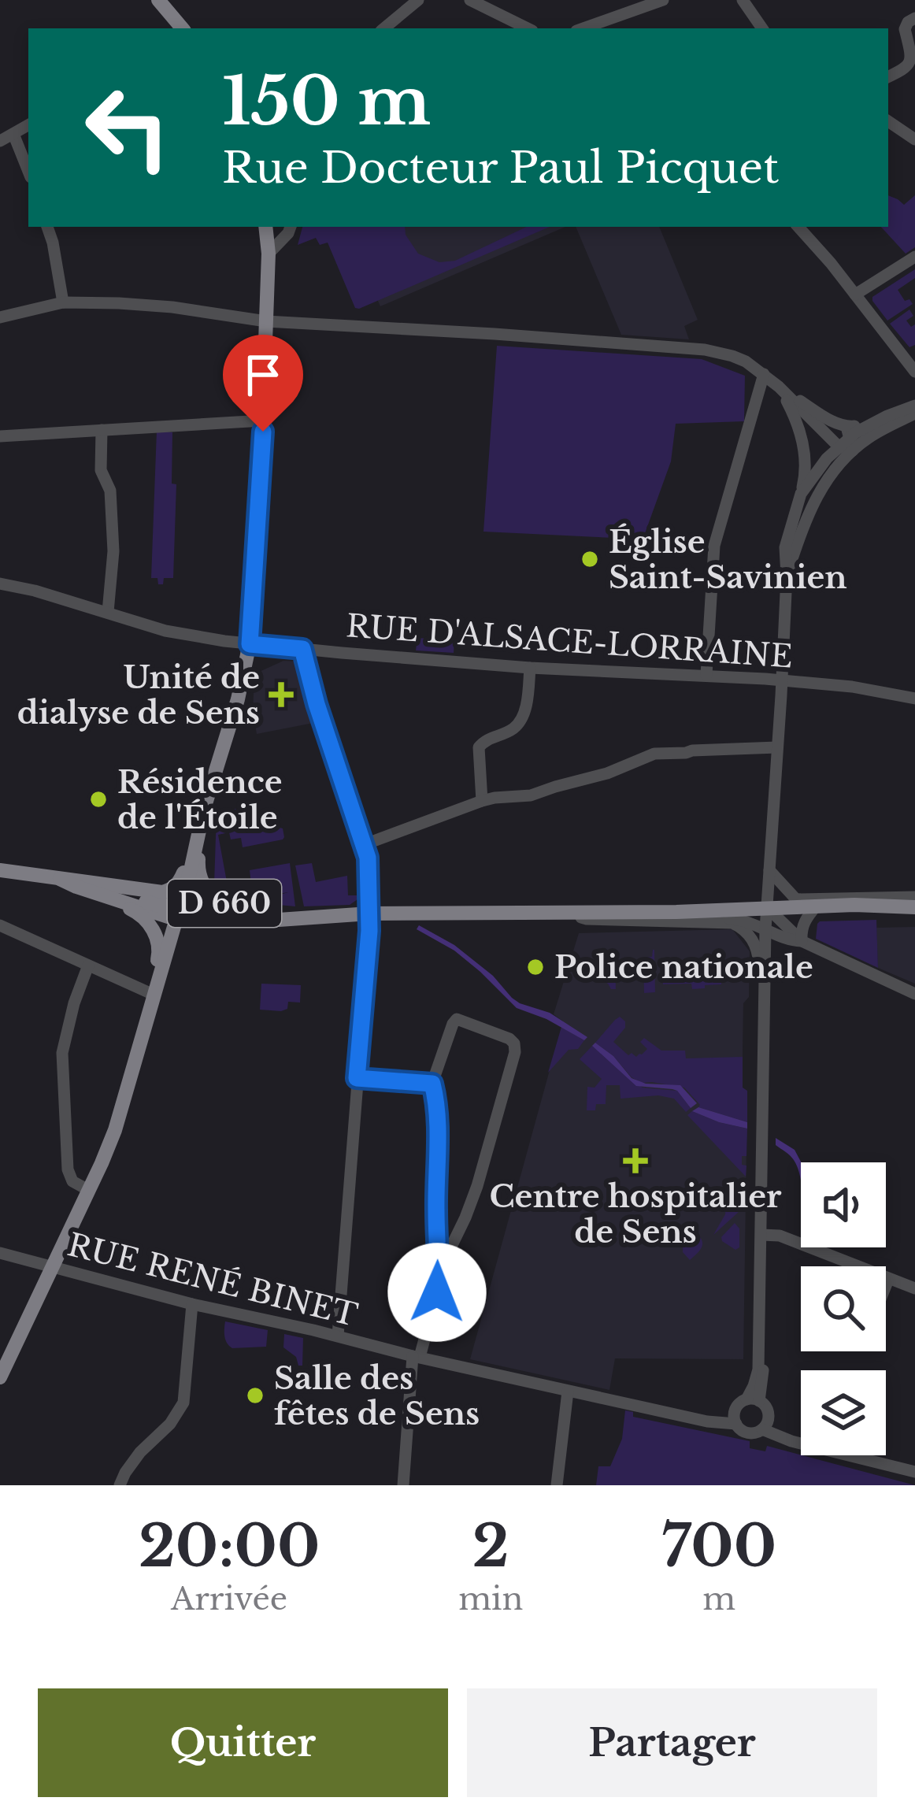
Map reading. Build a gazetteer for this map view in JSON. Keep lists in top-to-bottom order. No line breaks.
{"streets":{"main road":["D 660"],"street":["RUE D'ALSACE-LORRAINE","RUE RENÉ BINET"]},"places":{"other":["Église Saint-Savinien","Résidence de l'Étoile","Police nationale","Salle des fêtes de Sens"],"health":["Unité de dialyse de Sens","Centre hospitalier de Sens"]},"page":{"turn":["150 m","Rue Docteur Paul Picquet"],"eta":["20:00","Arrivée","2","min","700","m"],"buttons":["Quitter","Partager"]}}
